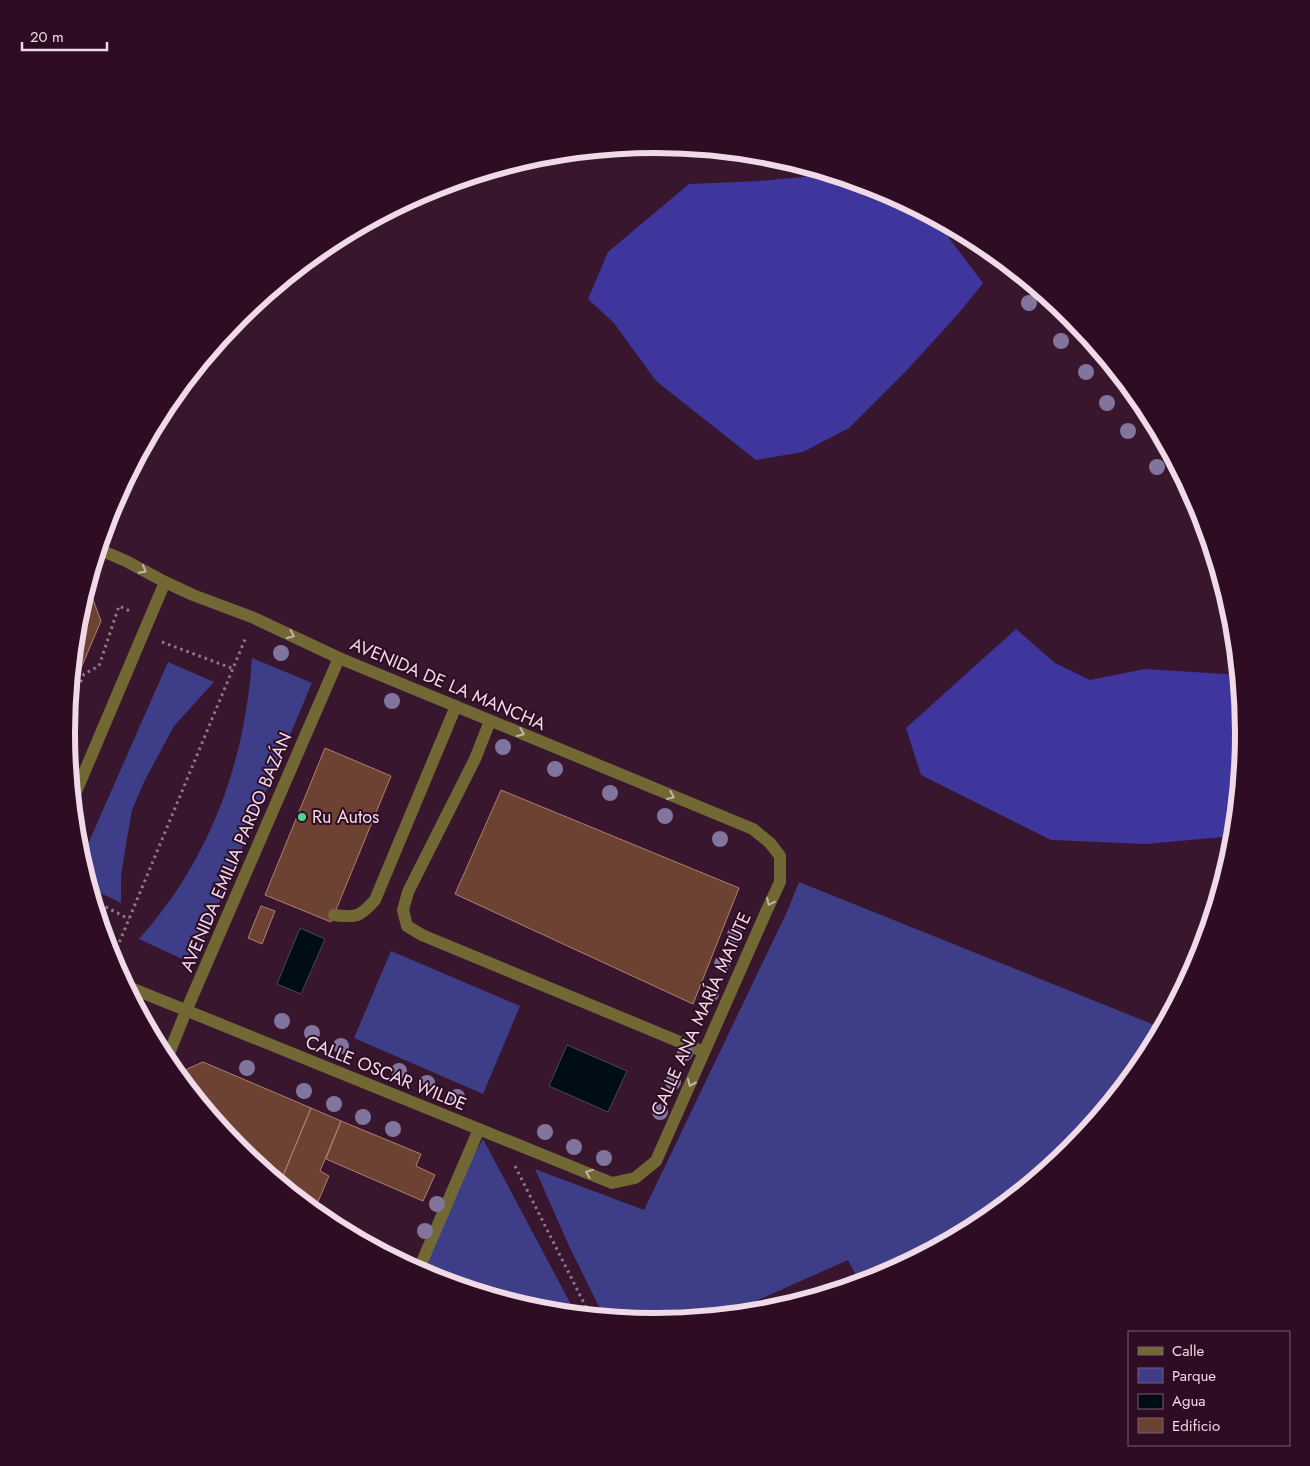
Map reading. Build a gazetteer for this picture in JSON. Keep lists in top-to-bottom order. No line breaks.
{"streets":{"street":["AVENIDA DE LA MANCHA","AVENIDA EMILIA PARDO BAZÁN","CALLE ANA MARÍA MATUTE","CALLE OSCAR WILDE"]},"crossings":[["AVENIDA DE LA MANCHA","AVENIDA EMILIA PARDO BAZÁN"],["AVENIDA DE LA MANCHA","CALLE ANA MARÍA MATUTE"],["AVENIDA EMILIA PARDO BAZÁN","CALLE OSCAR WILDE"],["CALLE ANA MARÍA MATUTE","CALLE OSCAR WILDE"]],"one_way":["AVENIDA DE LA MANCHA","CALLE ANA MARÍA MATUTE"],"places":["Ru Autos"],"legend":["Calle","Parque","Agua","Edificio"],"scale_bar":"20 m"}
